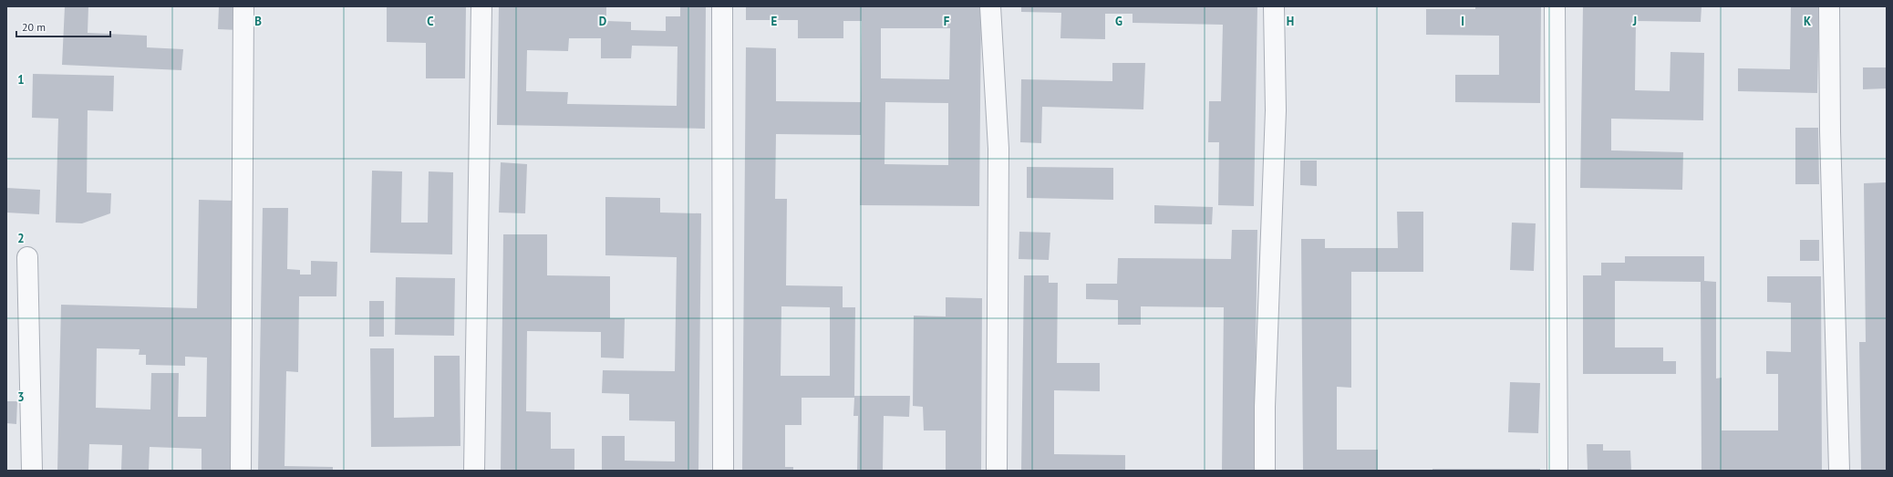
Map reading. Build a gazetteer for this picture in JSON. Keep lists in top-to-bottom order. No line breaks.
{"scale_bar":"20 m","grid":{"columns":["B","C","D","E","F","G","H","I","J","K"],"rows":["1","2","3"]}}
